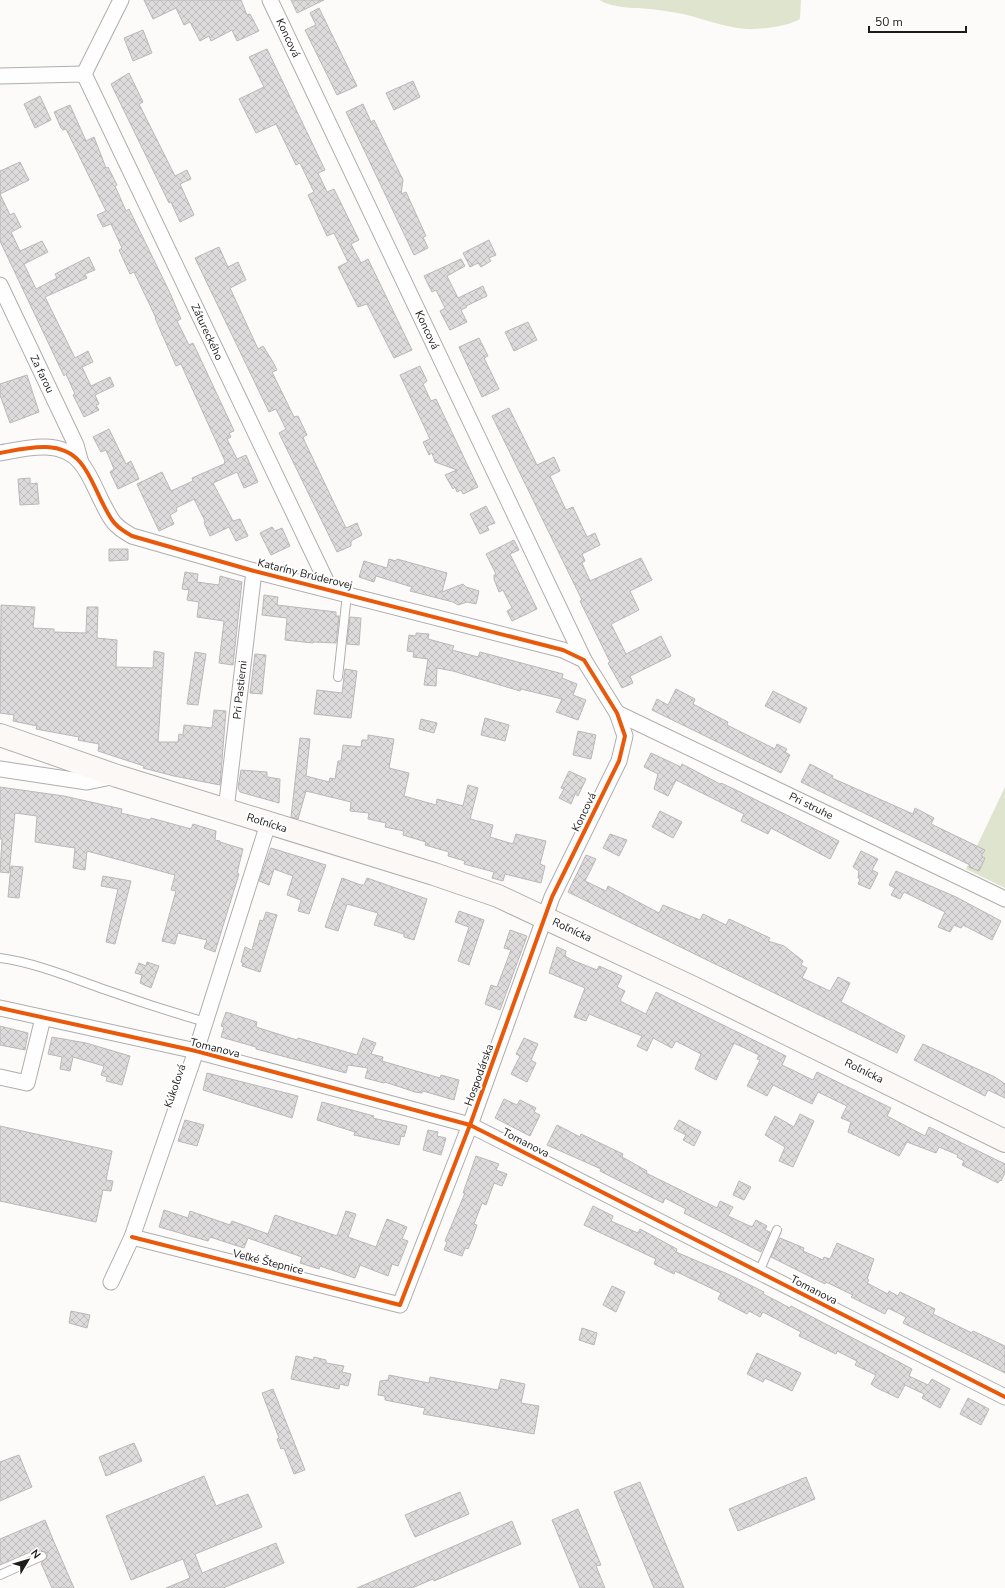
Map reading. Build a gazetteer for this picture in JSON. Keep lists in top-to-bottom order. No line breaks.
{"streets":{"street":["Koncová","Zátureckého","Za farou","Kataríny Brúderovej","Pri Pastierni","Pri struhe","Roľnícka","Tomanova","Hospodárska","Kúkoľová","Veľké Štepnice"]},"crossings":[["Koncová","Kataríny Brúderovej"],["Koncová","Pri struhe"],["Koncová","Roľnícka"],["Koncová","Hospodárska"],["Zátureckého","Kataríny Brúderovej"],["Za farou","Kataríny Brúderovej"],["Kataríny Brúderovej","Pri Pastierni"],["Pri Pastierni","Roľnícka"],["Roľnícka","Hospodárska"],["Roľnícka","Kúkoľová"],["Tomanova","Hospodárska"],["Tomanova","Kúkoľová"],["Hospodárska","Veľké Štepnice"],["Kúkoľová","Veľké Štepnice"]],"scale_bar":"50 m","north":"top right"}
